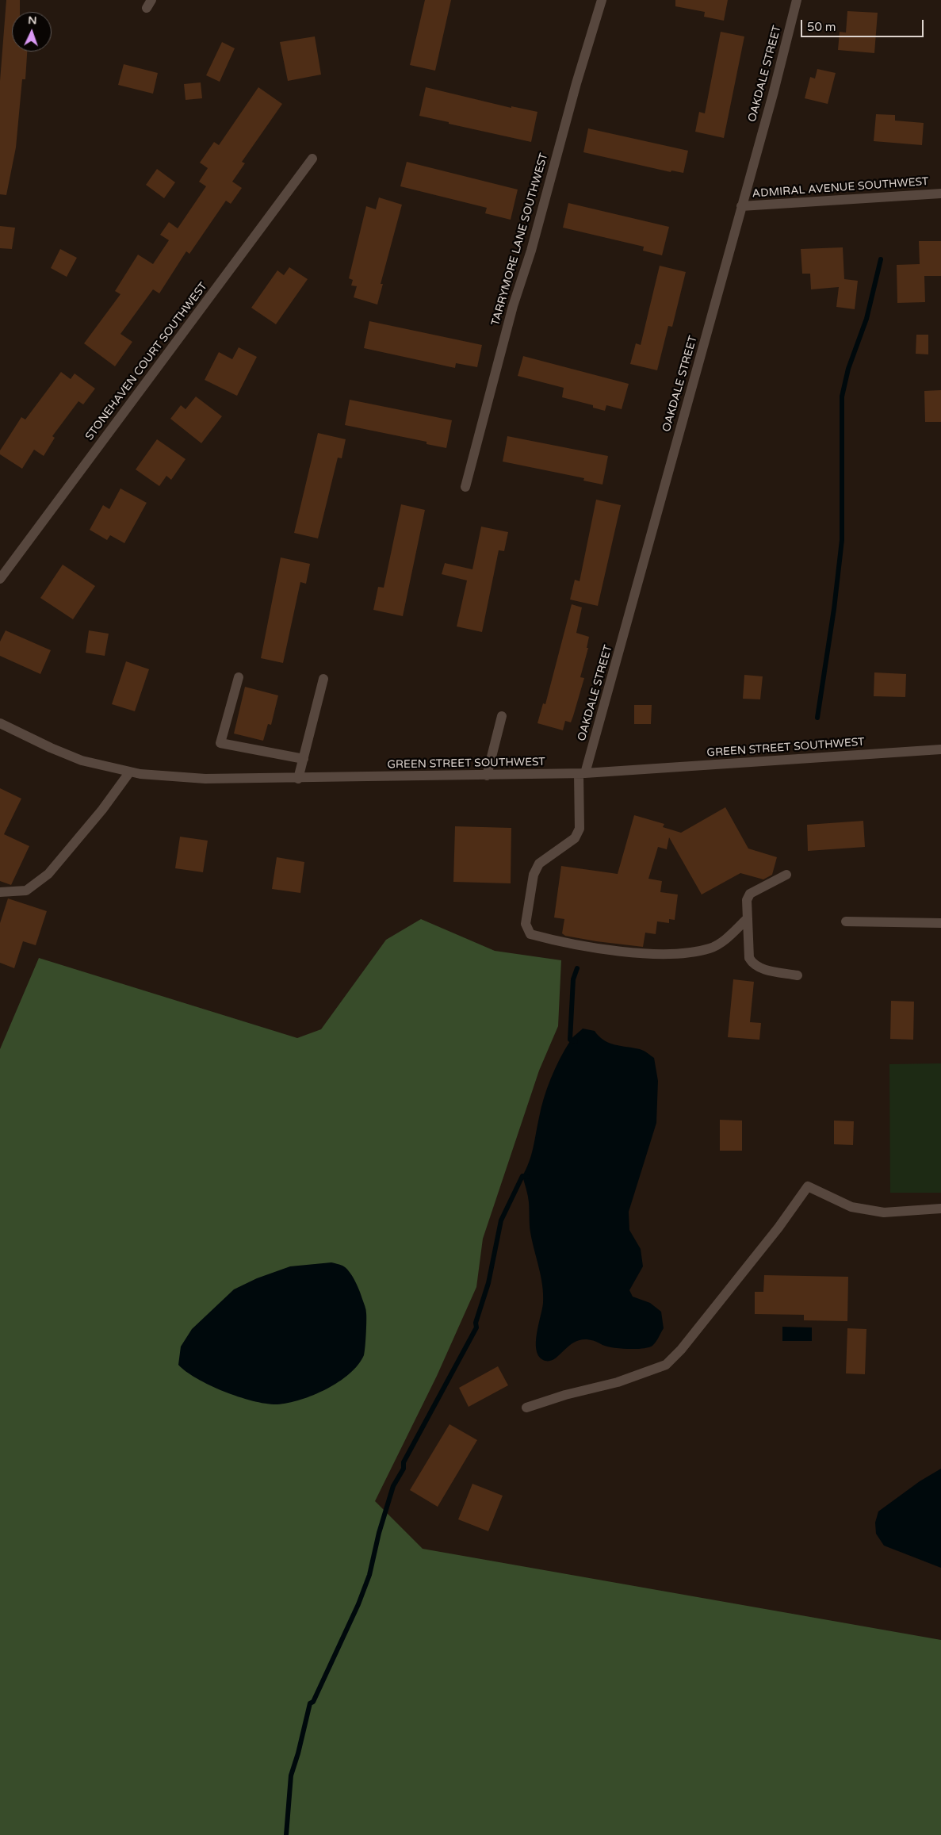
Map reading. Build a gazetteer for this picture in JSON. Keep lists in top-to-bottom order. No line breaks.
{"streets":{"street":["OAKDALE STREET","ADMIRAL AVENUE SOUTHWEST","TARRYMORE LANE SOUTHWEST","STONEHAVEN COURT SOUTHWEST","GREEN STREET SOUTHWEST"]},"crossings":[["OAKDALE STREET","ADMIRAL AVENUE SOUTHWEST"],["OAKDALE STREET","GREEN STREET SOUTHWEST"]],"scale_bar":"50 m","north":"top"}
